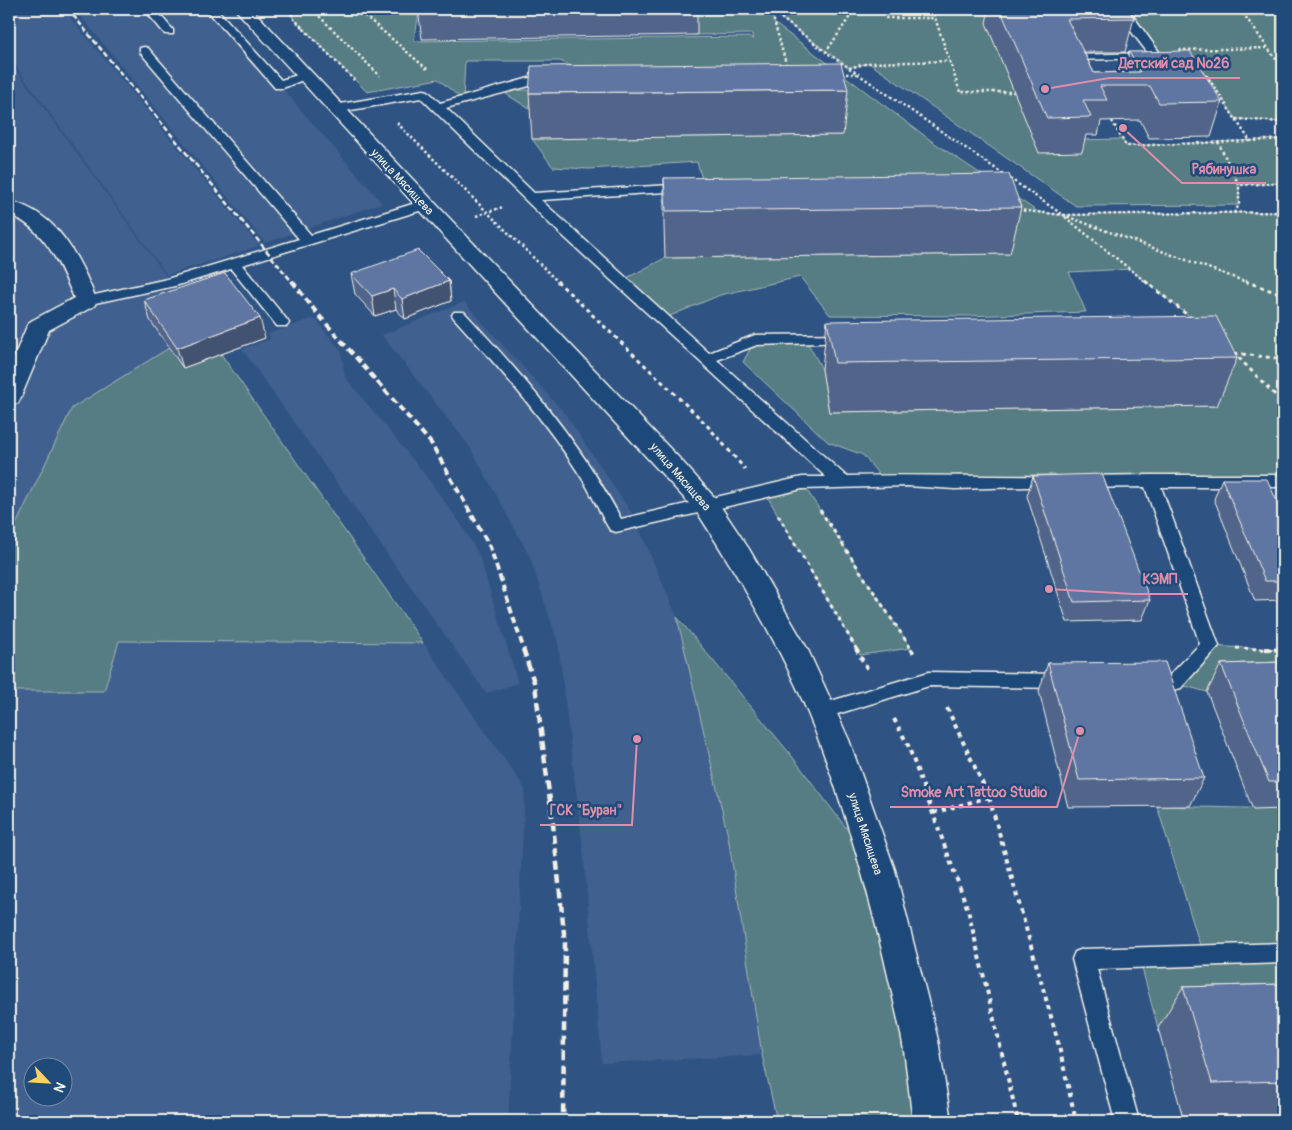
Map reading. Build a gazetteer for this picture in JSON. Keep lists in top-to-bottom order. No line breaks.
{"streets":{"main road":["улица Мясищева"]},"places":["Детский сад №26","Рябинушка","КЭМП","Smoke Art Tattoo Studio","ГСК \"Буран\""],"north":"bottom right"}
